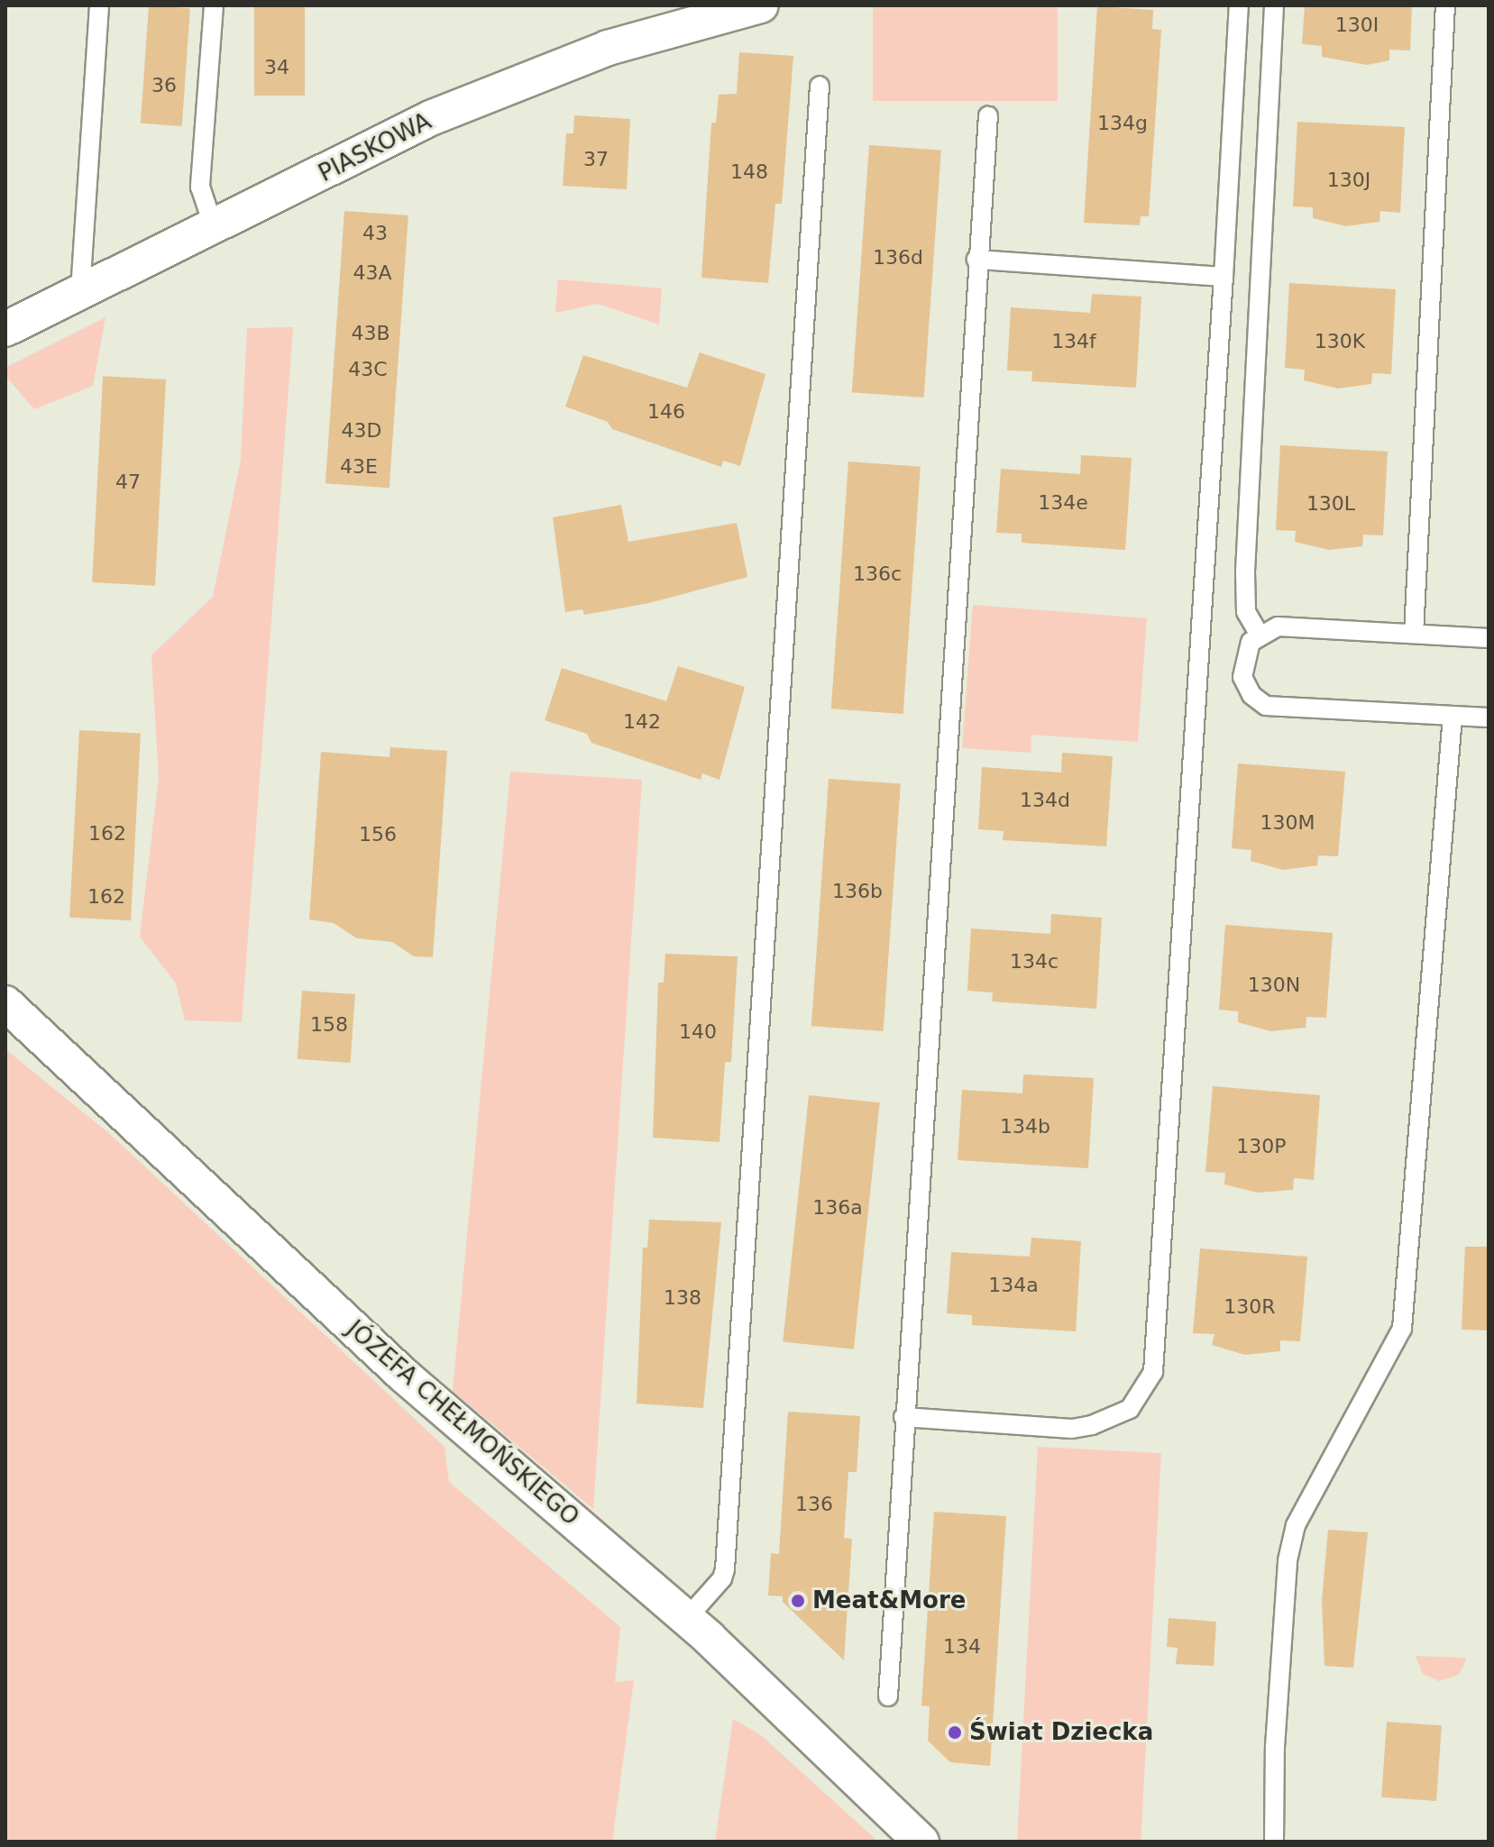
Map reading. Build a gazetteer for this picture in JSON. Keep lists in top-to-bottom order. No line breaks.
{"streets":{"street":["PIASKOWA","JÓZEFA CHEŁMOŃSKIEGO"]},"places":["Meat&More","Świat Dziecka"],"house_numbers":["130I","34","36","134g","37","148","130J","43","136d","43A","43B","134f","130K","43C","146","43D","43E","47","134e","130L","136c","142","134d","130M","162","156","136b","162","134c","130N","158","140","134b","130P","136a","134a","138","130R","136","134"]}
